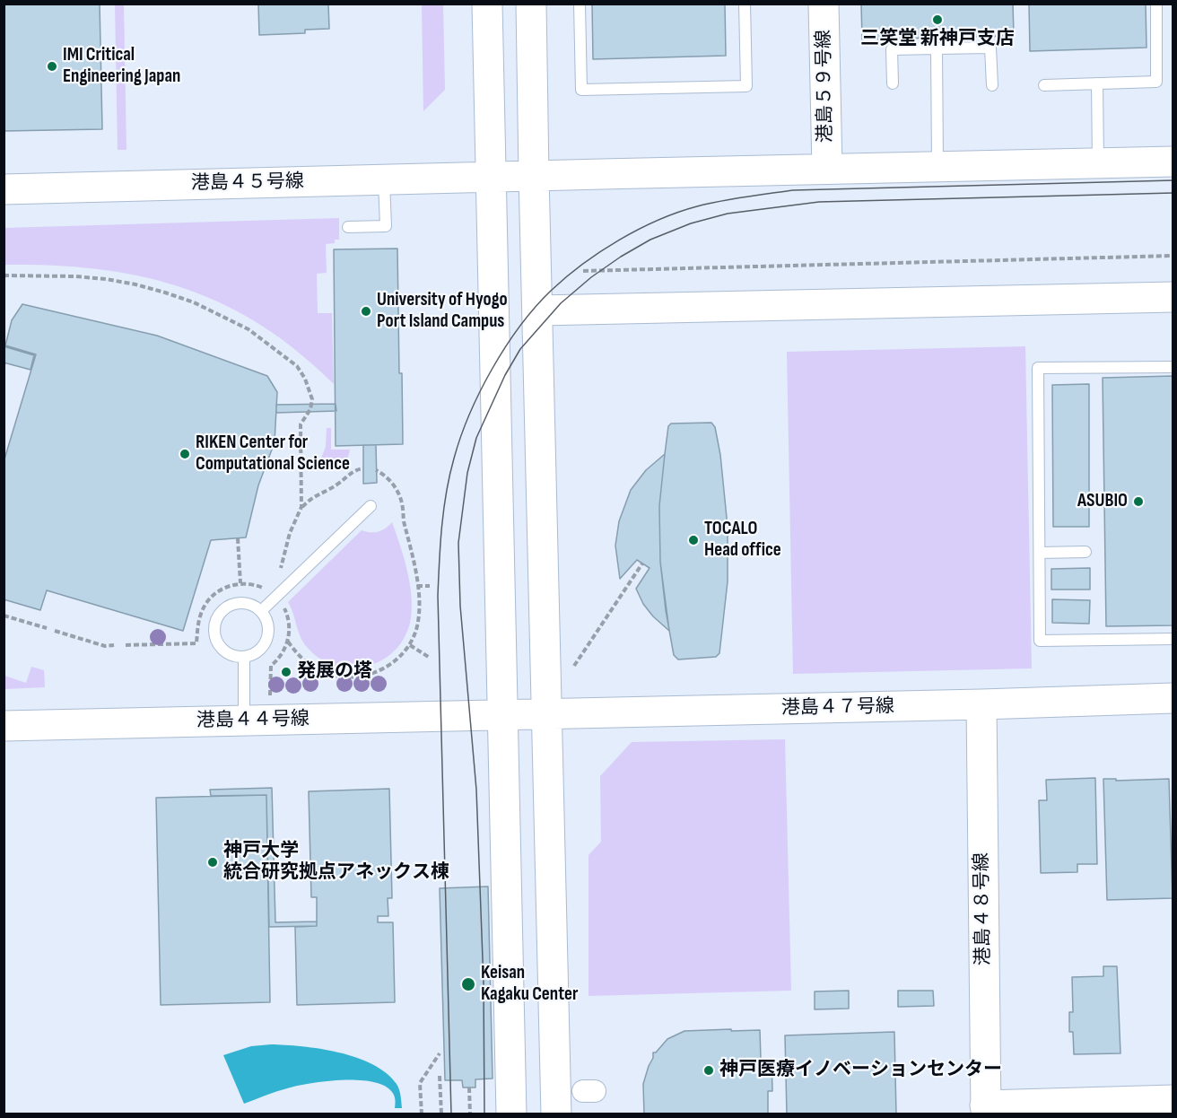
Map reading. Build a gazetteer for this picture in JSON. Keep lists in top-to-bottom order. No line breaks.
{"streets":{"street":["港島５９号線","港島４５号線","港島４７号線","港島４４号線","港島４８号線"]},"crossings":[["港島５９号線","港島４５号線"],["港島４７号線","港島４４号線"],["港島４７号線","港島４８号線"]],"places":["三笑堂 新神戸支店","IMI Critical Engineering Japan","University of Hyogo Port Island Campus","RIKEN Center for Computational Science","ASUBIO","TOCALO Head office","発展の塔","神戸大学 統合研究拠点アネックス棟","Keisan Kagaku Center","神戸医療イノベーションセンター"]}
